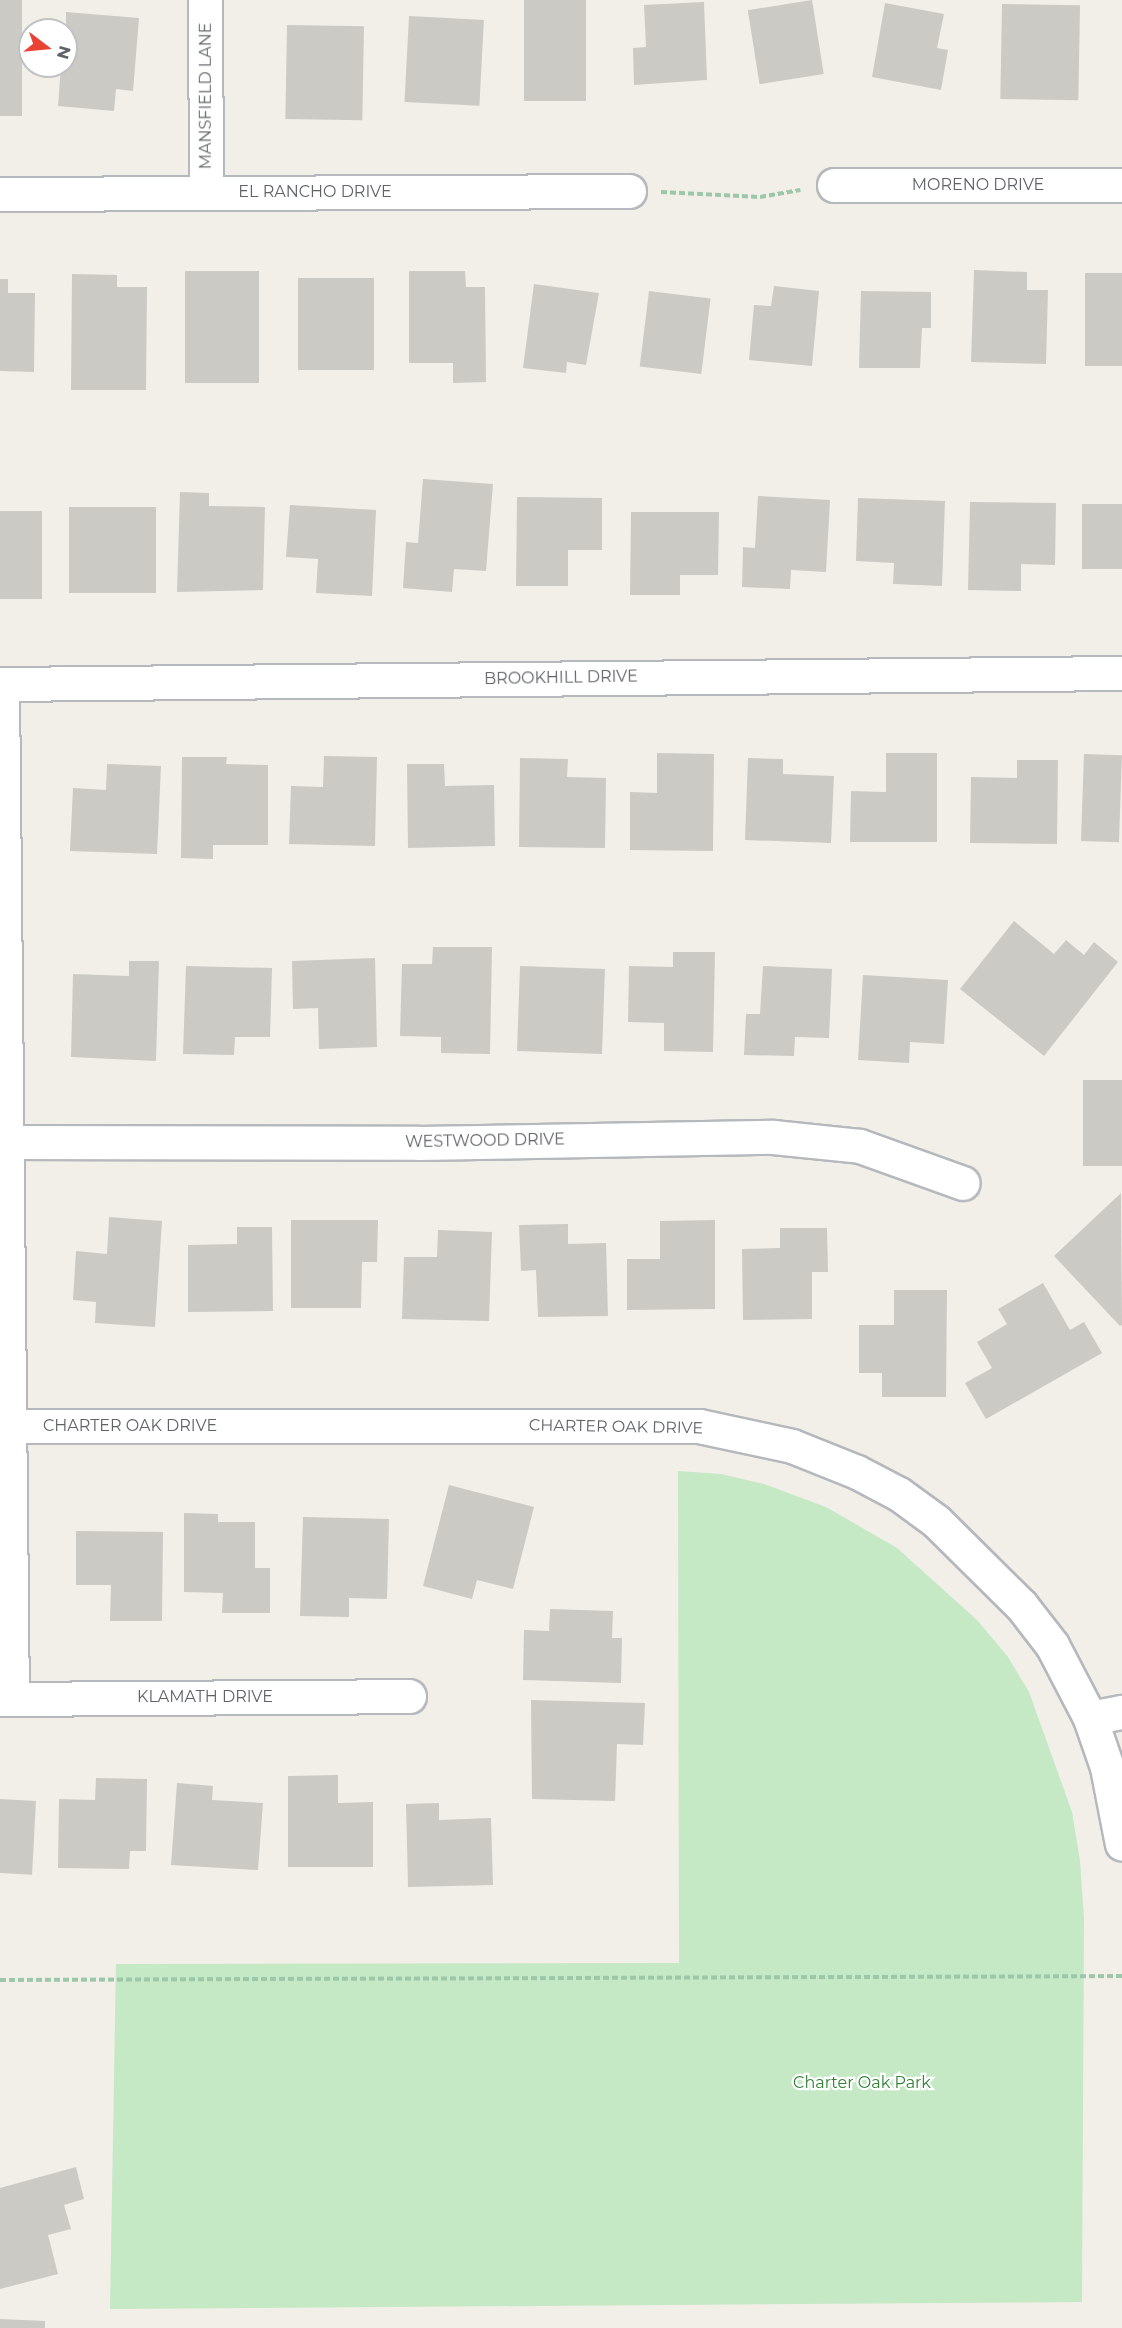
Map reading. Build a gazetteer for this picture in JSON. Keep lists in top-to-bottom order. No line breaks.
{"streets":{"street":["MANSFIELD LANE","MORENO DRIVE","EL RANCHO DRIVE","BROOKHILL DRIVE","WESTWOOD DRIVE","CHARTER OAK DRIVE","KLAMATH DRIVE"]},"crossings":[["MANSFIELD LANE","EL RANCHO DRIVE"]],"parks":["Charter Oak Park"],"north":"right"}
